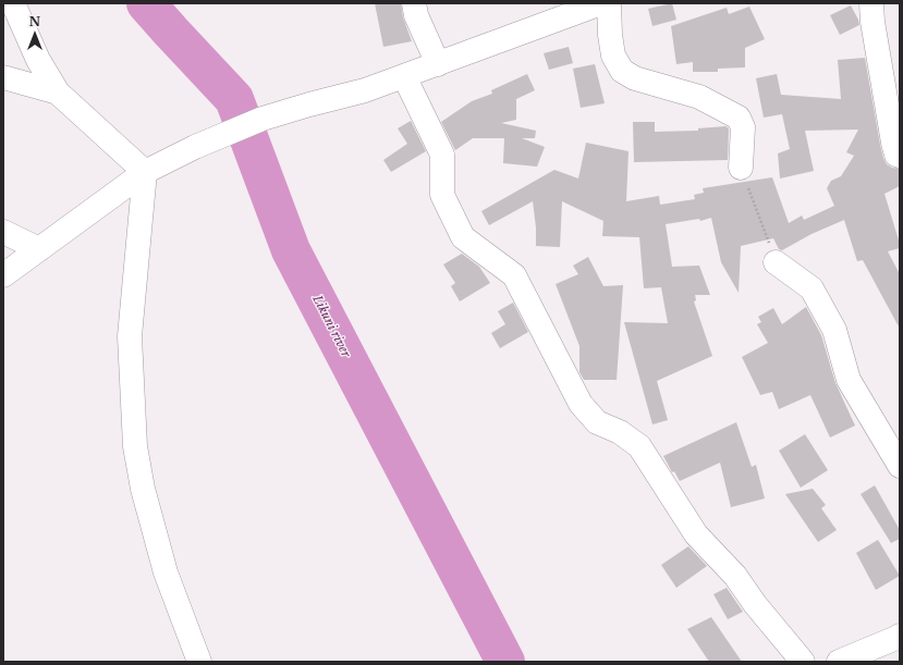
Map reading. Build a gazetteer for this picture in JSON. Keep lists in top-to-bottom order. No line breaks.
{"water":["Likuni river"],"north":"top"}
